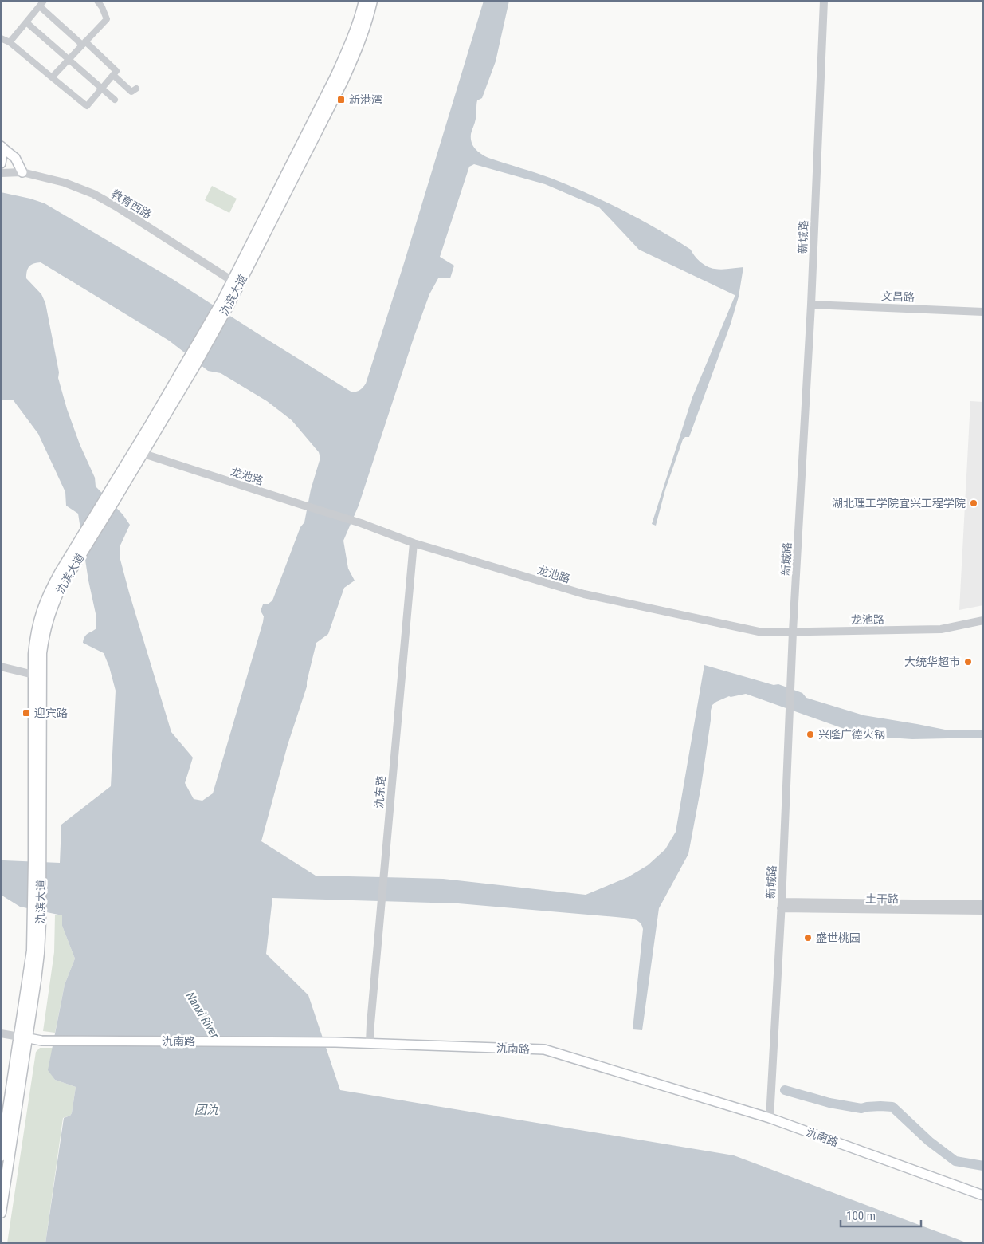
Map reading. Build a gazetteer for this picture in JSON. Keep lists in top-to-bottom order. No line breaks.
{"streets":{"main road":["氿滨大道","氿南路"],"street":["教育西路","新城路","文昌路","龙池路","氿东路","土干路"]},"crossings":[["教育西路","氿滨大道"],["新城路","文昌路"],["新城路","龙池路"],["新城路","土干路"],["新城路","氿南路"],["氿滨大道","龙池路"],["氿滨大道","氿南路"],["龙池路","氿东路"],["氿东路","氿南路"]],"water":["Nanxi River","团氿"],"places":{"transit":["新港湾","迎宾路"],"other":["湖北理工学院宜兴工程学院","大统华超市","兴隆广德火锅","盛世桃园"]},"scale_bar":"100 m"}
